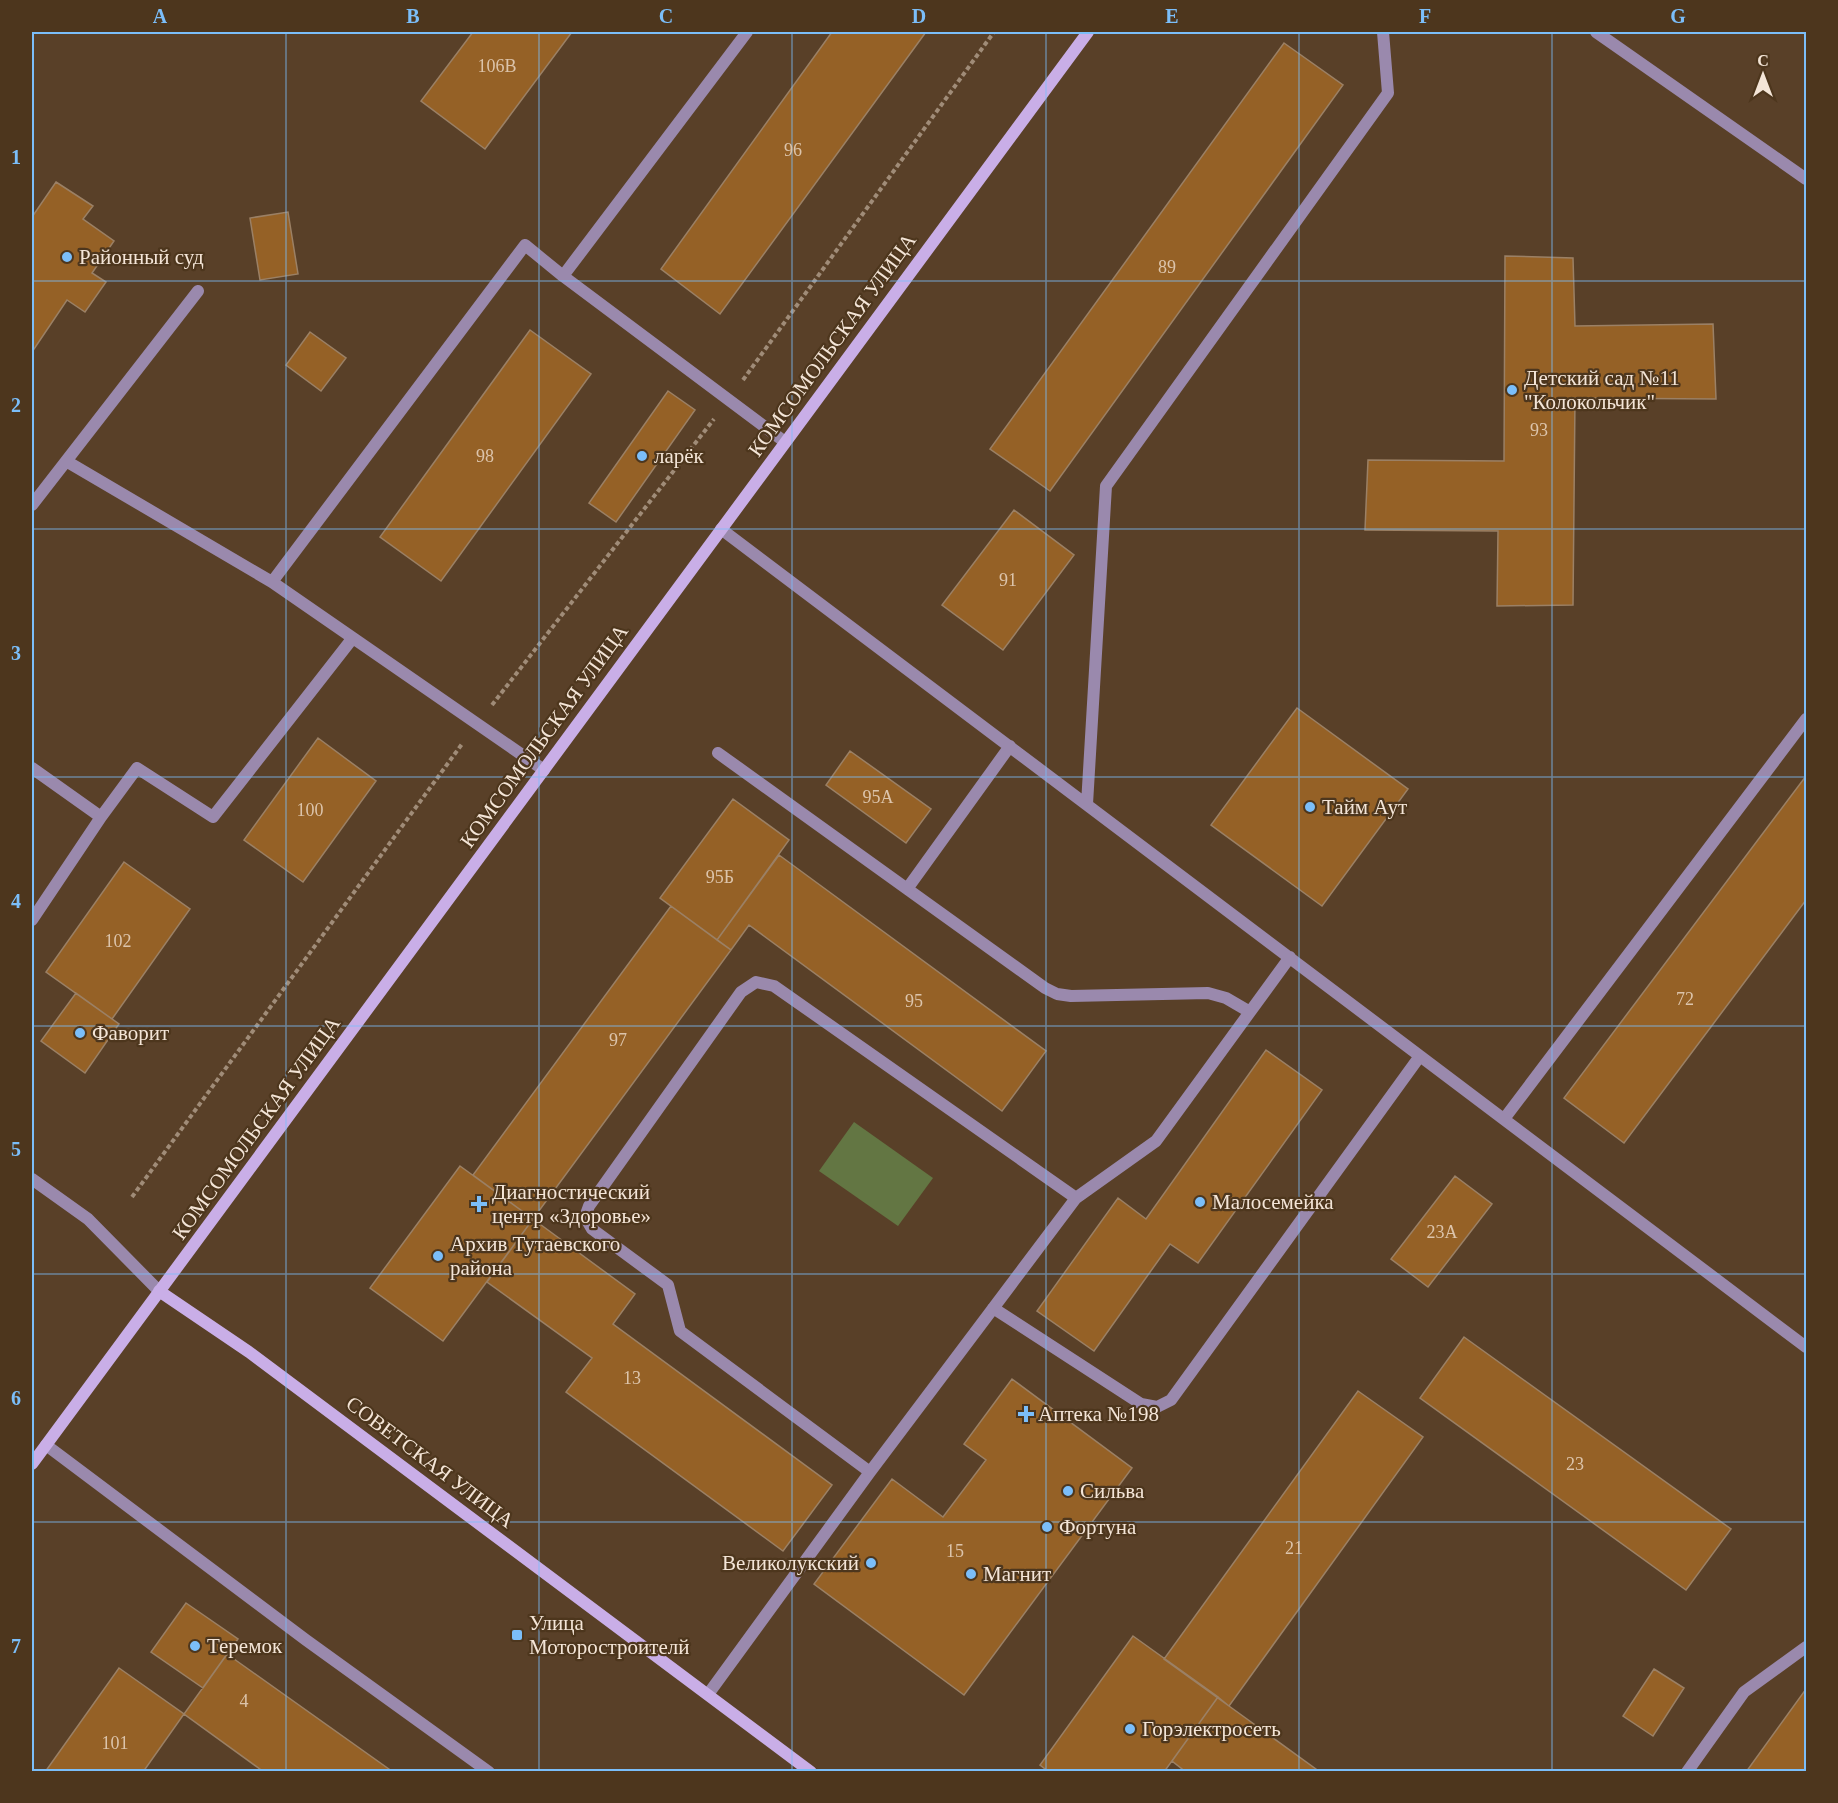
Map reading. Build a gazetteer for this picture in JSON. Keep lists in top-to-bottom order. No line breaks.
{"streets":{"main road":["КОМСОМОЛЬСКАЯ УЛИЦА","СОВЕТСКАЯ УЛИЦА"]},"crossings":[["КОМСОМОЛЬСКАЯ УЛИЦА","СОВЕТСКАЯ УЛИЦА"]],"places":{"other":["Районный суд","Детский сад №11 \"Колокольчик\"","ларёк","Тайм Аут","Фаворит","Малосемейка","Архив Тутаевского района","Сильва","Фортуна","Великолукский","Магнит","Теремок","Горэлектросеть"],"health":["Диагностический центр «Здоровье»","Аптека №198"],"transit":["Улица Моторостроителй"]},"house_numbers":["106В","96","89","93","98","91","95А","100","95Б","102","72","95","97","23А","13","23","21","15","4","101"],"north":"top","grid":{"columns":["A","B","C","D","E","F","G"],"rows":["1","2","3","4","5","6","7"]}}
